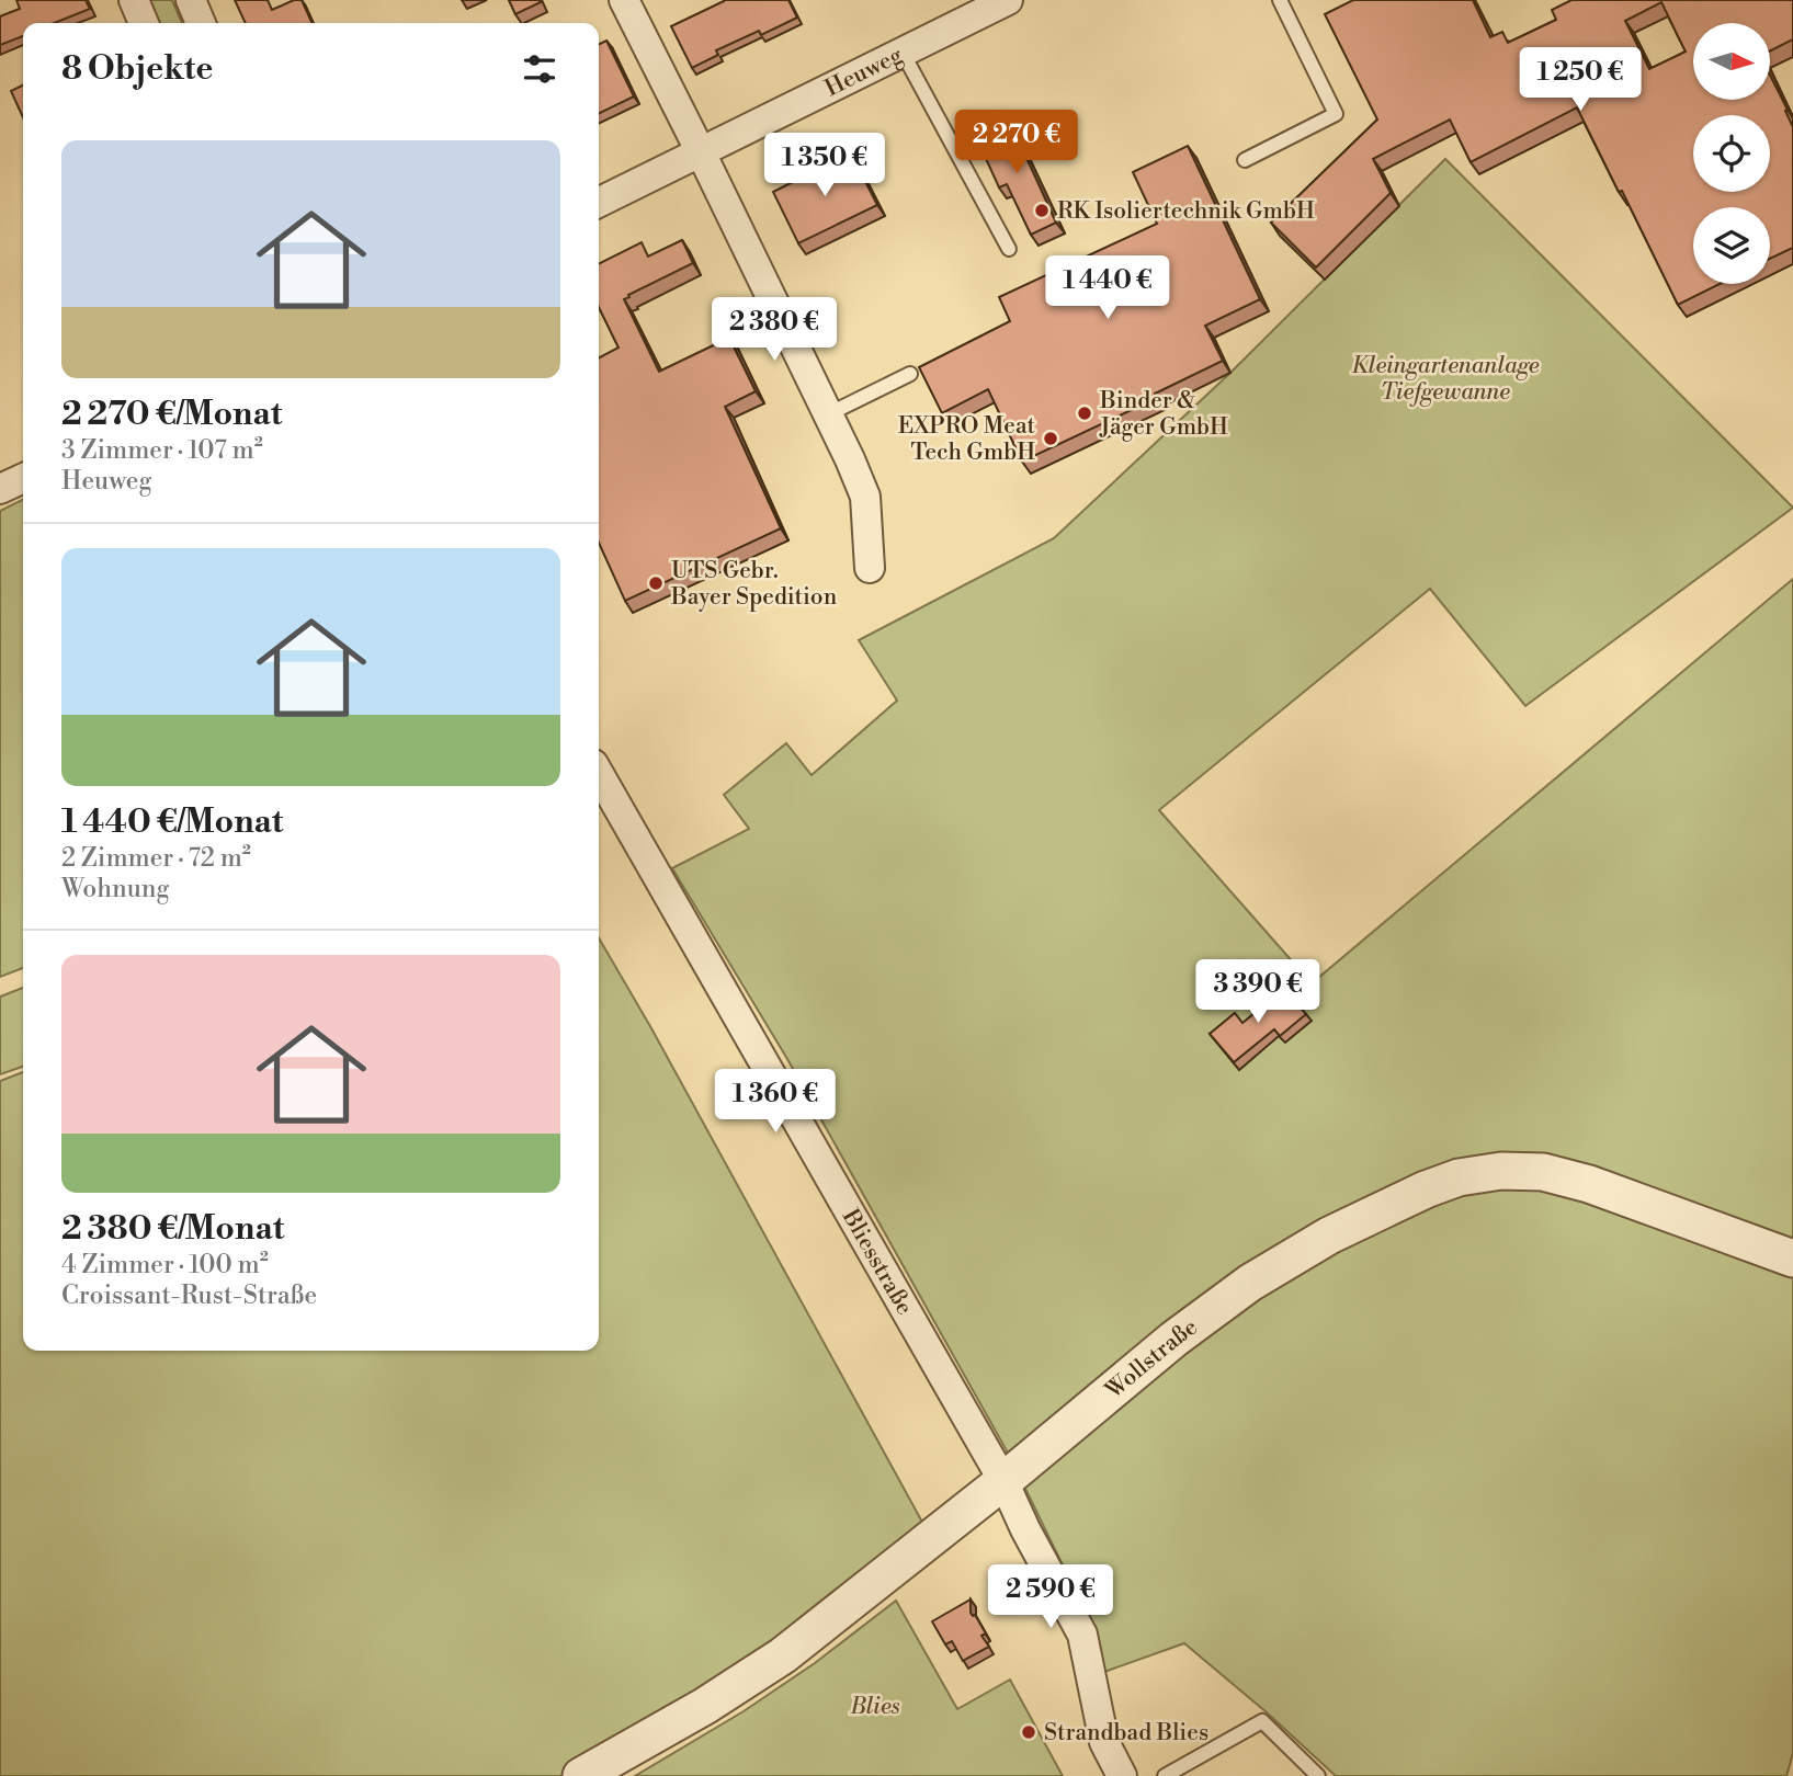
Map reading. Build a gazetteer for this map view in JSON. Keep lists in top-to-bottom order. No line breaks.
{"streets":{"street":["Heuweg","Bliesstraße","Wollstraße"]},"crossings":[["Bliesstraße","Wollstraße"]],"parks":["Kleingartenanlage Tiefgewanne","Blies"],"places":["RK Isoliertechnik GmbH","Binder & Jäger GmbH","EXPRO Meat Tech GmbH","UTS Gebr. Bayer Spedition","Strandbad Blies"],"north":"right","page":{"heading":"8 Objekte","price":["1 250 €","2 270 €","1 350 €","1 440 €","2 380 €","3 390 €","1 360 €","2 590 €"],"list":[{"name":"2 270 €/Monat","note":"3 Zimmer · 107 m² · Heuweg"},{"name":"1 440 €/Monat","note":"2 Zimmer · 72 m² · Wohnung"},{"name":"2 380 €/Monat","note":"4 Zimmer · 100 m² · Croissant-Rust-Straße"}]}}
